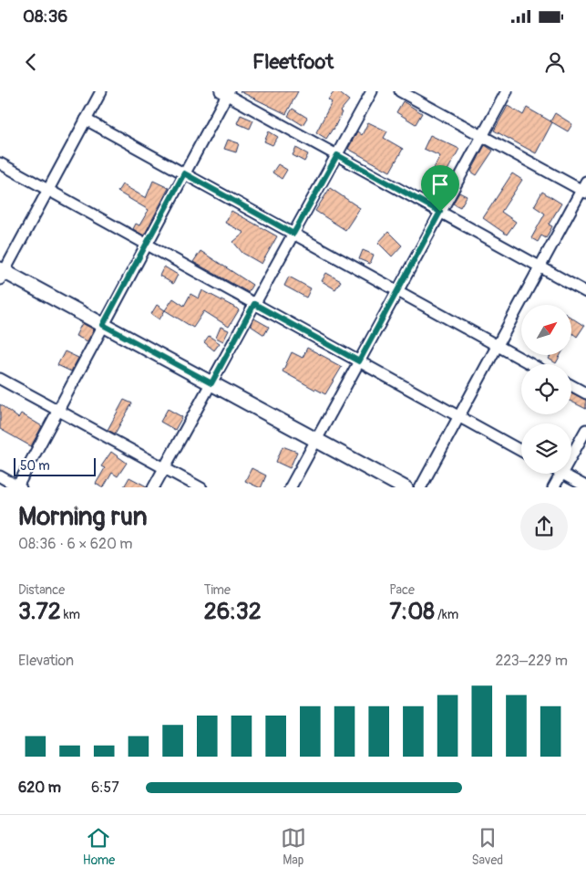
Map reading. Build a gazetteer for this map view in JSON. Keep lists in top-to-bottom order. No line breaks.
{"scale_bar":"50 m","north":"top right","page":{"status":"08:36","header":"Fleetfoot","scale":"50 m","heading":["Morning run","08:36 · 6 × 620 m"],"stats":[["Distance","3.72 km"],["Time","26:32"],["Pace","7:08 /km"]],"chart":["Elevation","223–229 m"],"list":[{"name":"620 m","note":"6:57"}],"tabs":["Home","Map","Saved"]}}
